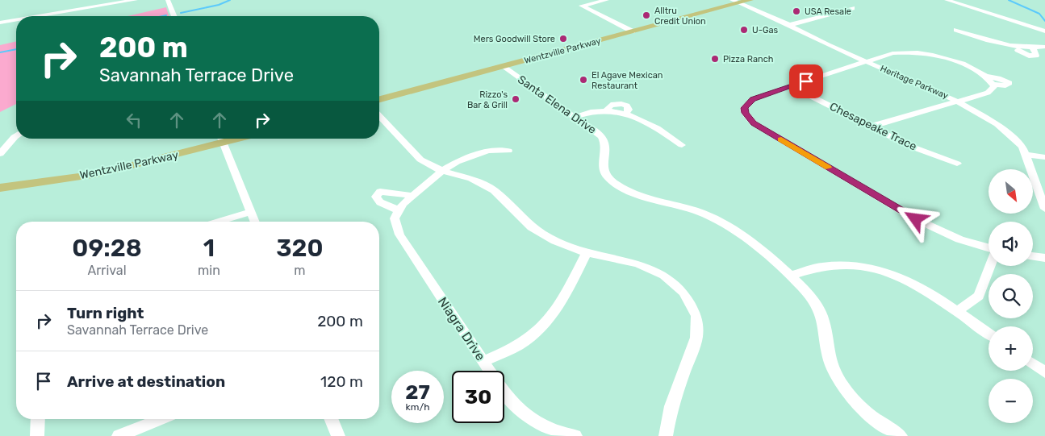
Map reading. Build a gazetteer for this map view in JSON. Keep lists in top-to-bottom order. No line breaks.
{"streets":{"main road":["Wentzville Parkway"],"street":["Heritage Parkway","Santa Elena Drive","Chesapeake Trace","Niagra Drive"]},"crossings":[["Wentzville Parkway","Heritage Parkway"],["Wentzville Parkway","Santa Elena Drive"]],"places":["USA Resale","Alltru Credit Union","U-Gas","Mers Goodwill Store","Pizza Ranch","El Agave Mexican Restaurant","Rizzo's Bar & Grill"],"north":"bottom right","page":{"turn":["200 m","Savannah Terrace Drive"],"map_buttons":["+","−"],"eta":["09:28","Arrival","1","min","320","m"],"list":[{"name":"Turn right","note":"Savannah Terrace Drive","value":"200 m"},{"name":"Arrive at destination","value":"120 m"}],"speed":"27 km/h","limit":"30"}}
